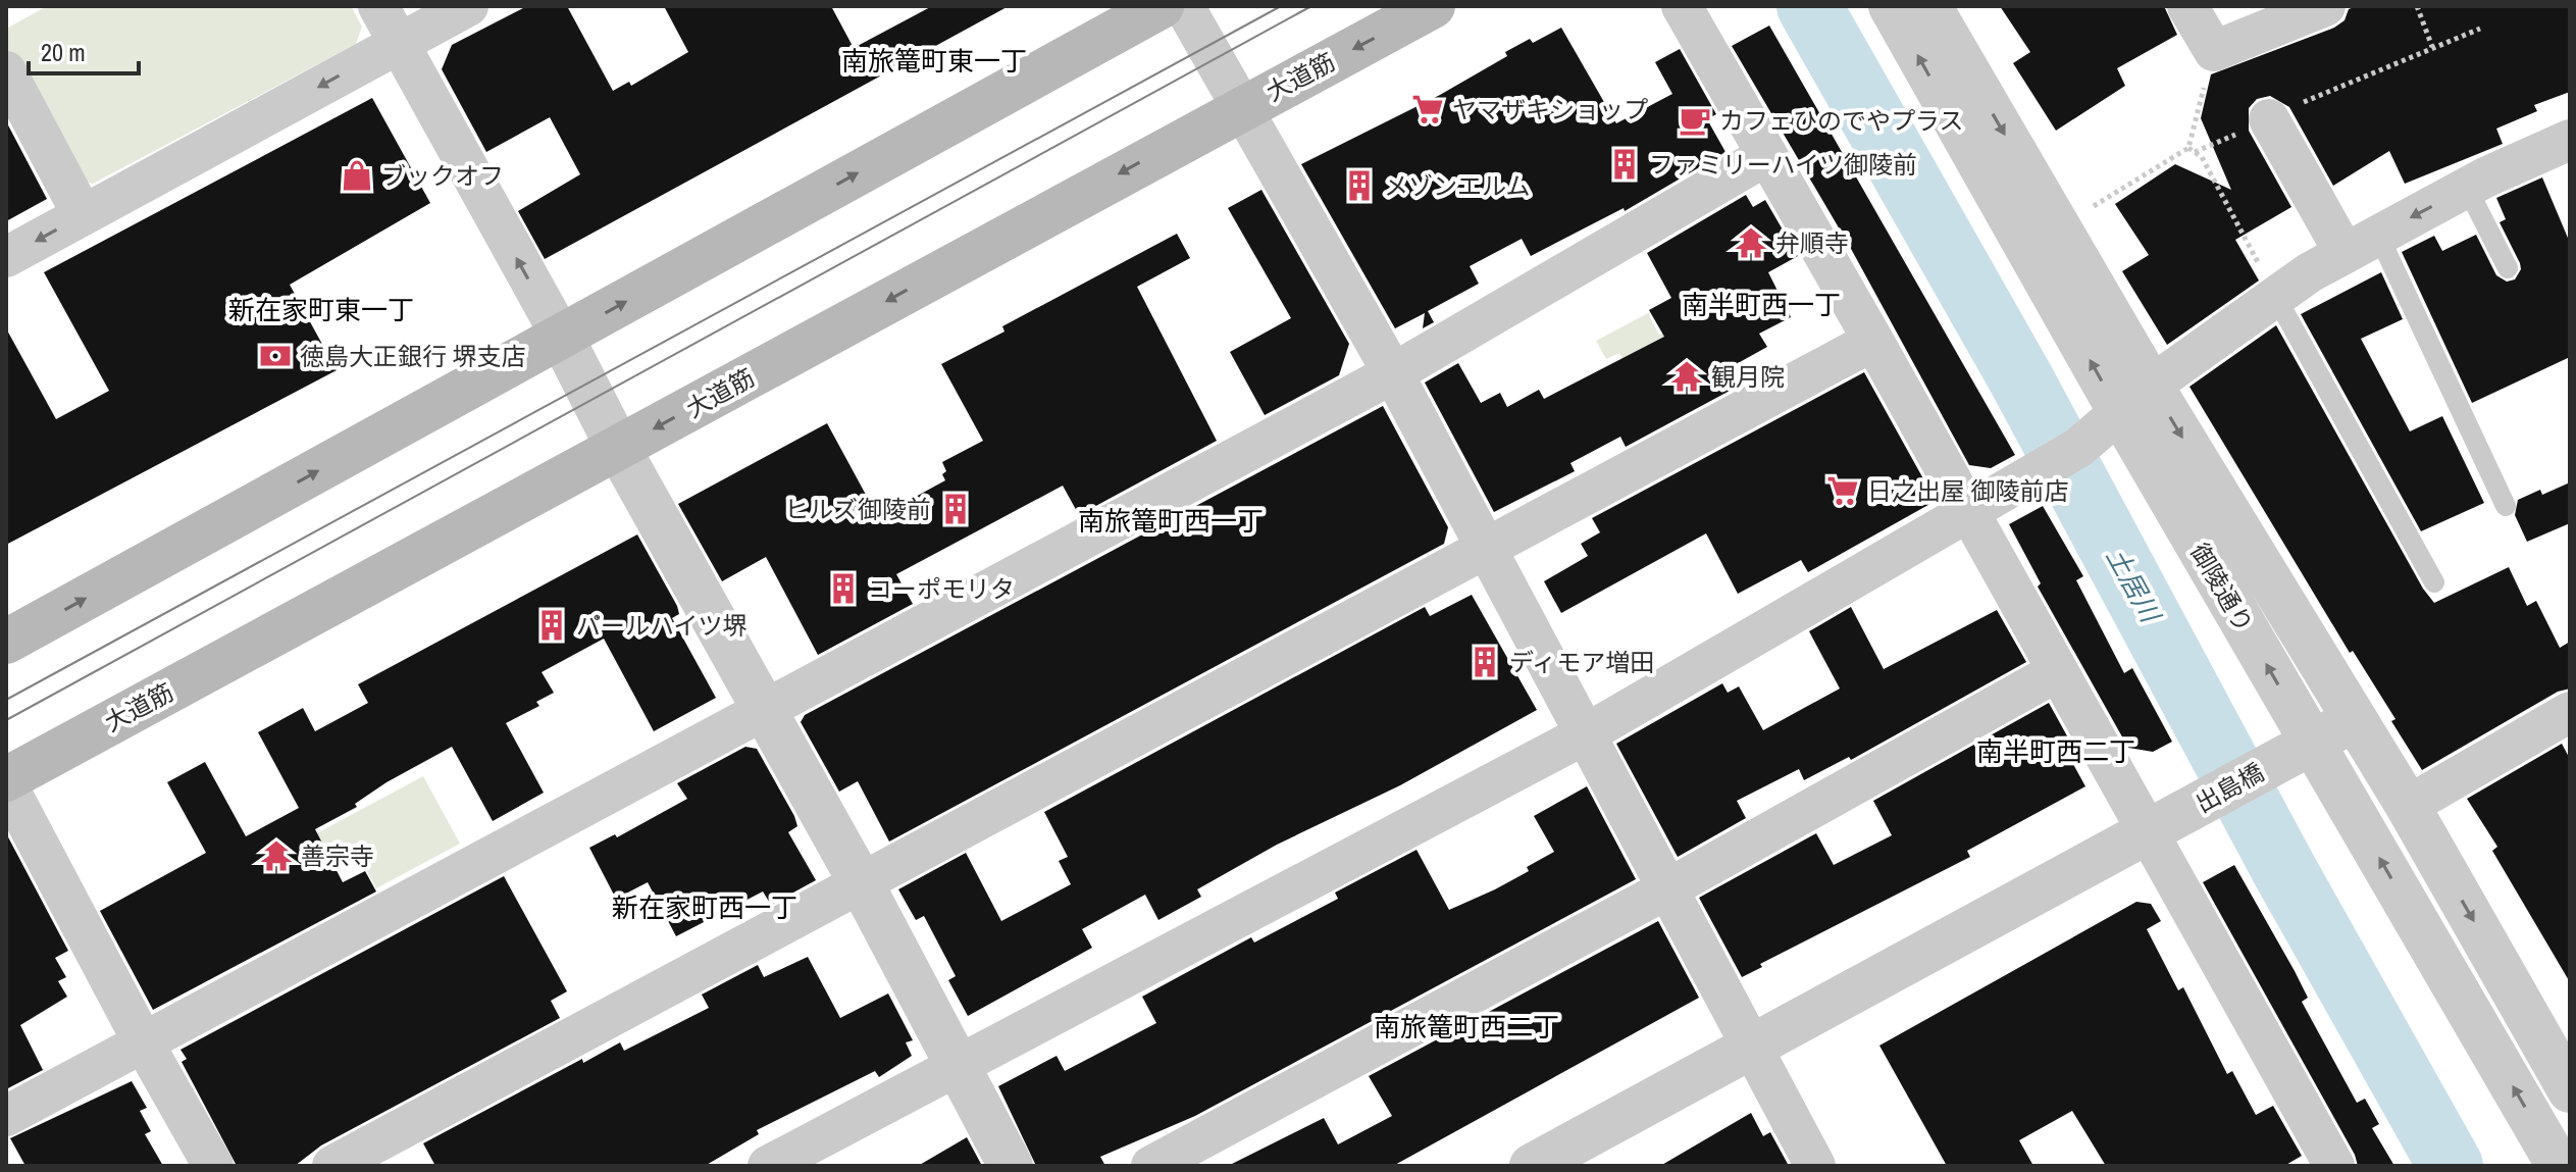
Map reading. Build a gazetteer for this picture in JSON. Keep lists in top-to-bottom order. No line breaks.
{"streets":{"main road":["大道筋"],"street":["御陵通り","出島橋"]},"crossings":[["御陵通り","出島橋"]],"districts":["南旅篭町東一丁","南半町西一丁","新在家町東一丁","南旅篭町西一丁","南半町西二丁","新在家町西一丁","南旅篭町西二丁"],"water":["土居川"],"places":{"supermarket":["ヤマザキショップ","日之出屋 御陵前店"],"cafe":["カフェひのでやプラス"],"building":["ファミリーハイツ御陵前","メゾンエルム","ヒルズ御陵前","コーポモリタ","パールハイツ堺","ディモア増田"],"shop":["ブックオフ"],"temple":["弁順寺","観月院","善宗寺"],"bank":["徳島大正銀行 堺支店"]},"scale_bar":"20 m"}
